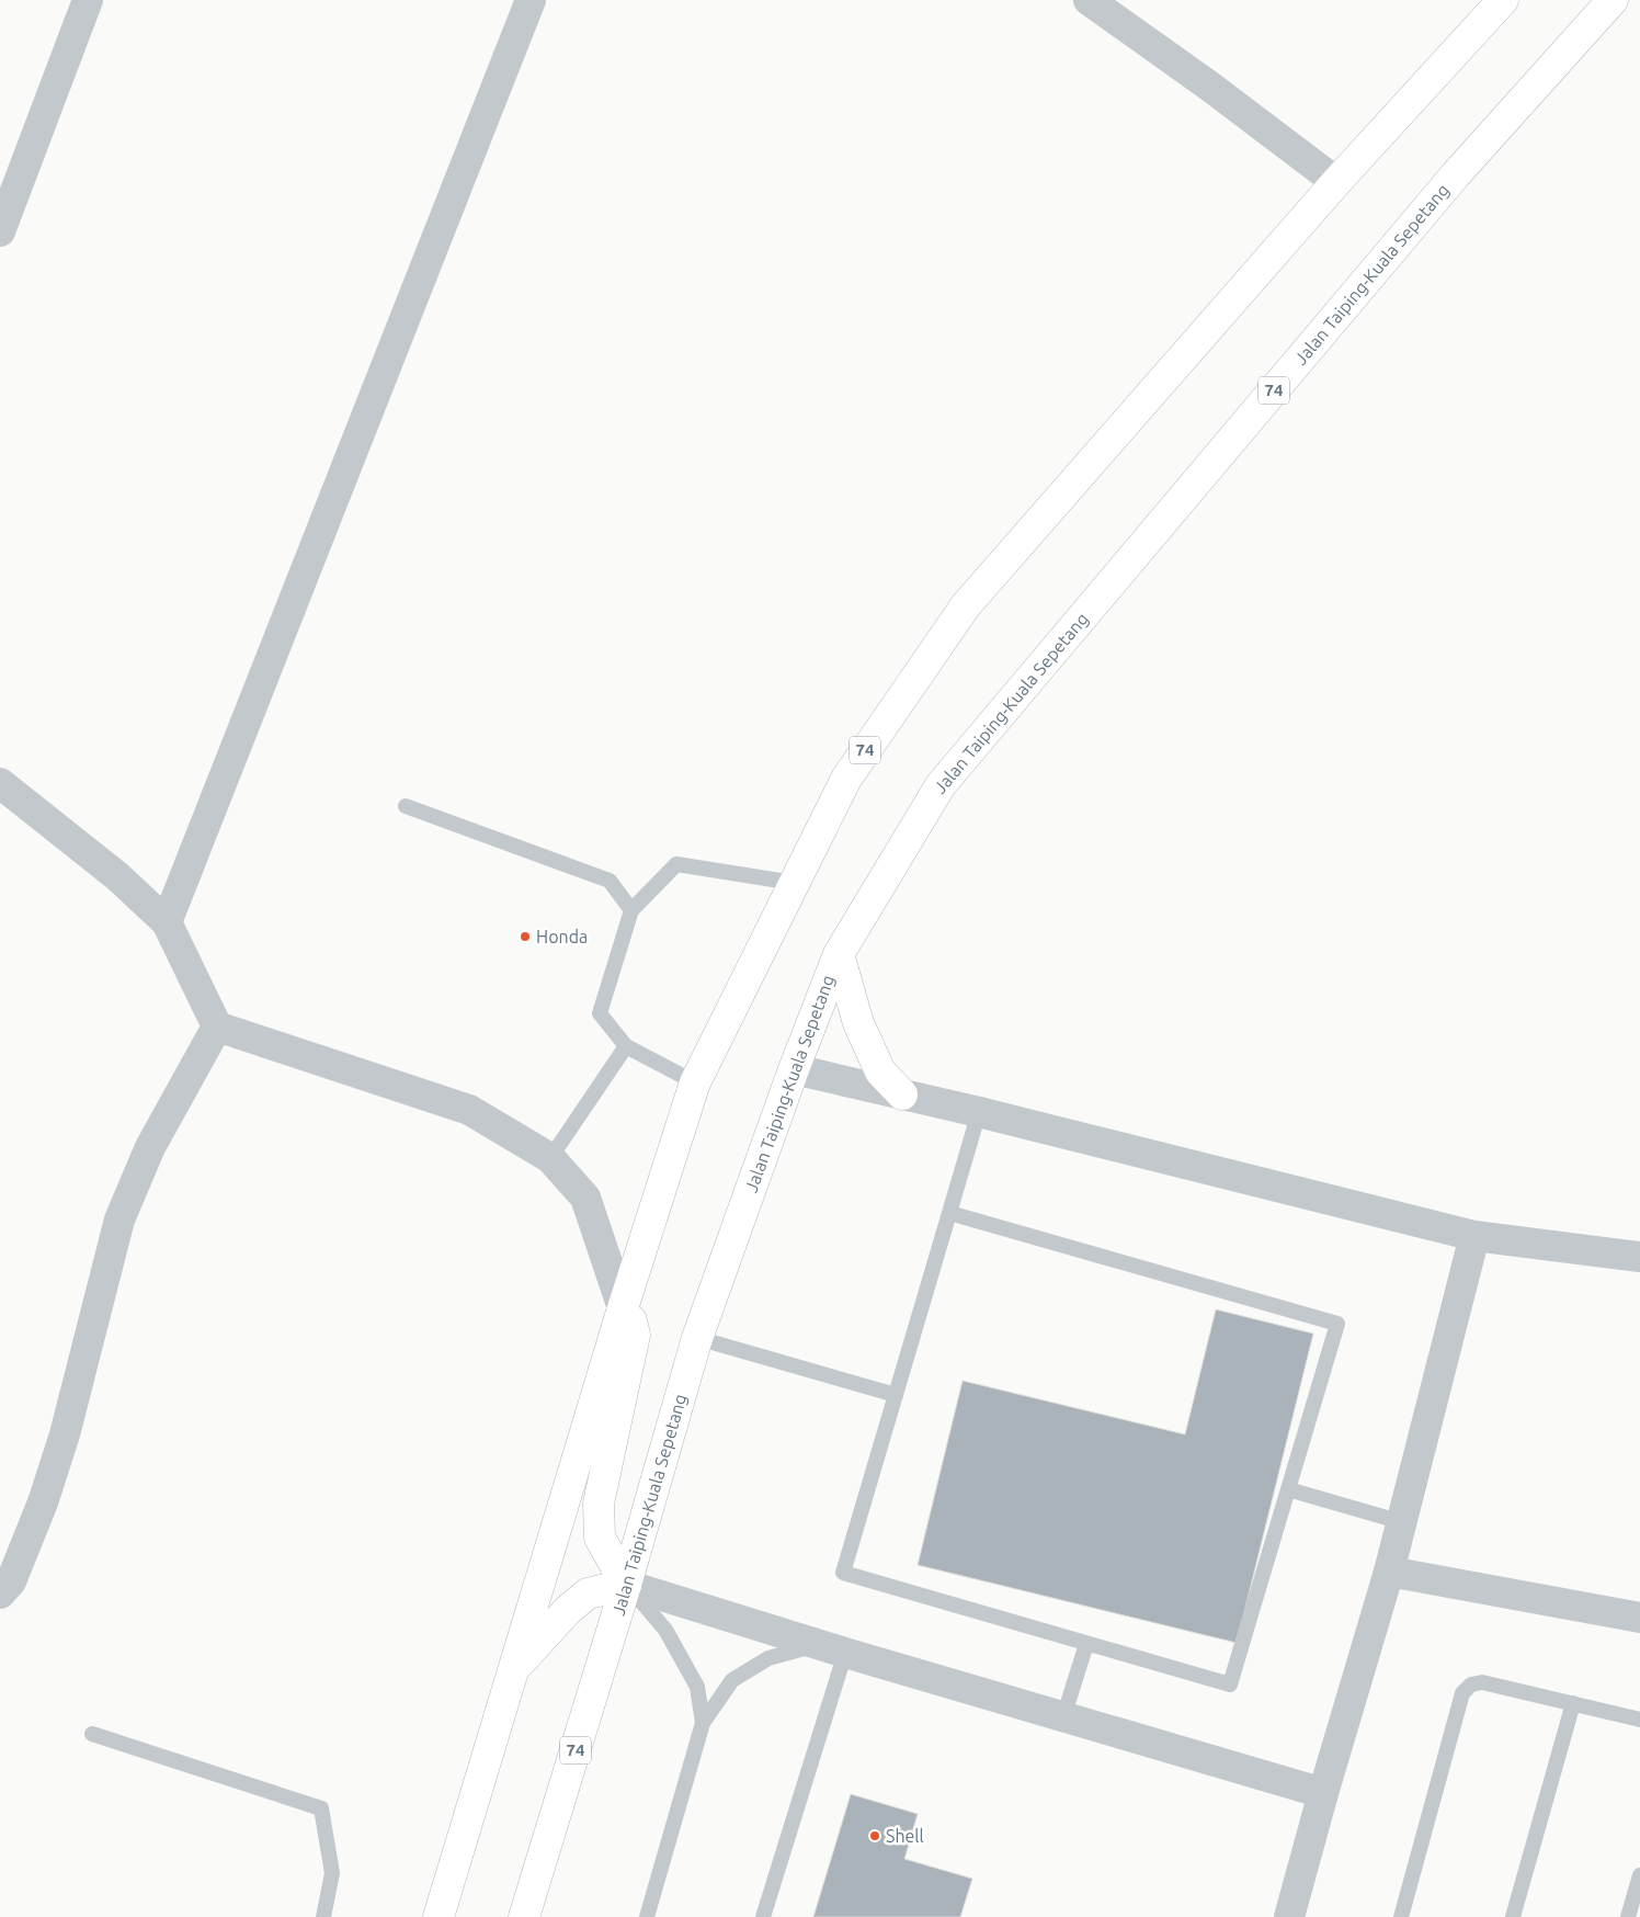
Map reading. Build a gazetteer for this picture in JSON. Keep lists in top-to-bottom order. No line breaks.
{"streets":{"main road":["Jalan Taiping-Kuala Sepetang","74"]},"places":["Honda","Shell"]}
